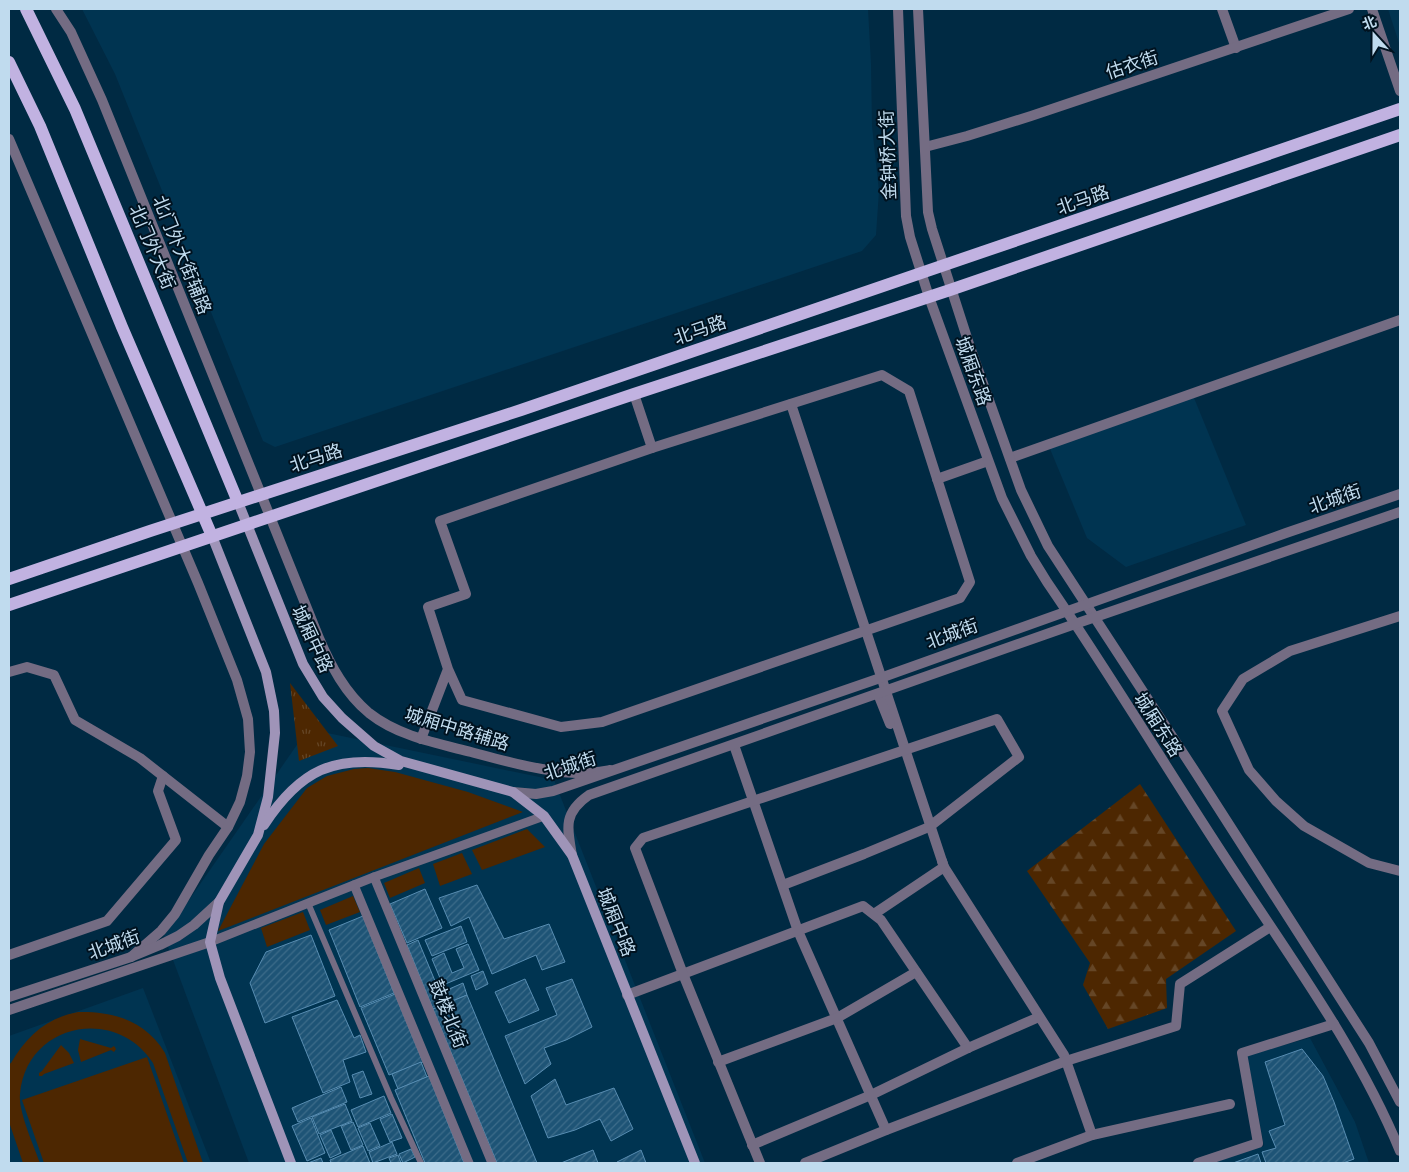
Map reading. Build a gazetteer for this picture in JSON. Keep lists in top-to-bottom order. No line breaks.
{"streets":{"main road":["北马路","北门外大街","城厢中路"],"street":["估衣街","金钟桥大街","北门外大街辅路","城厢东路","北城街","城厢中路辅路","鼓楼北街"]},"crossings":[["估衣街","金钟桥大街"],["金钟桥大街","北马路"],["金钟桥大街","城厢东路"],["北马路","北门外大街"],["北马路","北门外大街辅路"],["北马路","城厢东路"],["北马路","城厢中路"],["北门外大街","城厢中路"],["北门外大街辅路","城厢中路辅路"],["城厢东路","北城街"],["北城街","城厢中路"],["北城街","城厢中路辅路"]],"north":"top"}
